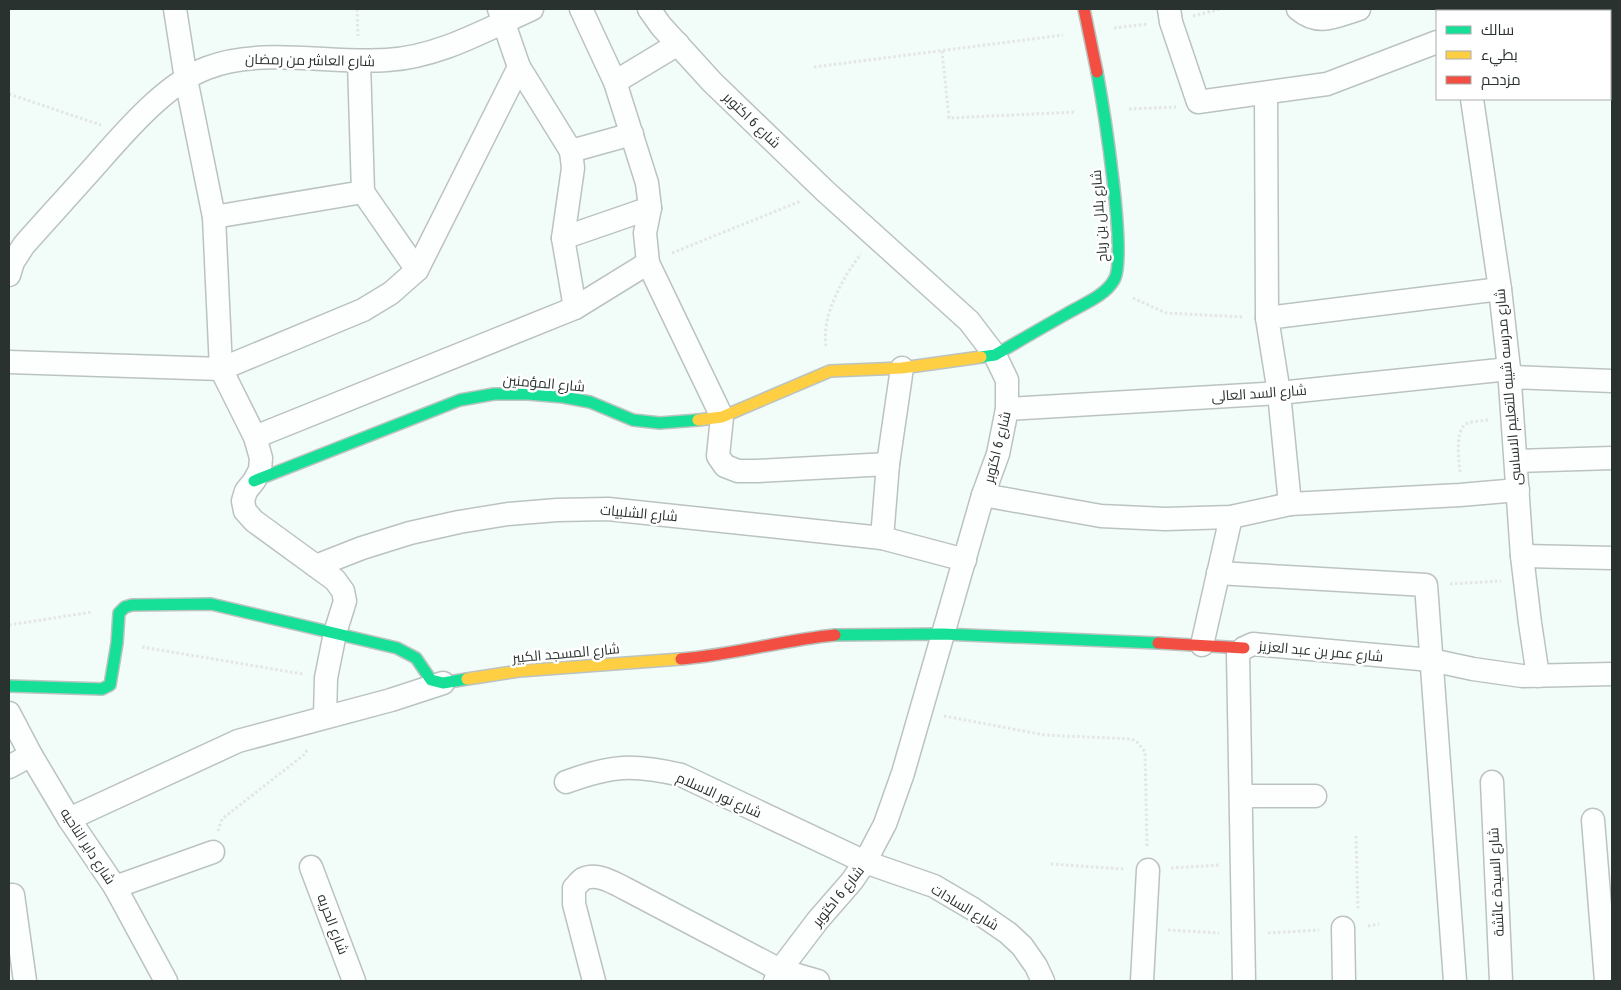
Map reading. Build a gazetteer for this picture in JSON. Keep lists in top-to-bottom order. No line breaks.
{"streets":{"street":["شارع العاشر من رمضان","شارع 6 اكتوبر","شارع بلال بن رباح","شارع المؤمنين","شارع مدرسه شيبه للتعليم الاساسى","شارع السد العالى","شارع الشلبيات","شارع عمر بن عبد العزيز","شارع المسجد الكبير","شارع نور الاسلام","شارع داير الناحيه","شارع السيدة عائشة","شارع السادات","شارع الحريه"]},"crossings":[["شارع 6 اكتوبر","شارع السد العالى"],["شارع 6 اكتوبر","شارع الشلبيات"],["شارع 6 اكتوبر","شارع المسجد الكبير"],["شارع 6 اكتوبر","شارع نور الاسلام"],["شارع 6 اكتوبر","شارع السادات"],["شارع مدرسه شيبه للتعليم الاساسى","شارع السد العالى"],["شارع مدرسه شيبه للتعليم الاساسى","شارع عمر بن عبد العزيز"],["شارع عمر بن عبد العزيز","شارع المسجد الكبير"],["شارع نور الاسلام","شارع السادات"]],"legend":["سالك","بطيء","مزدحم"]}
